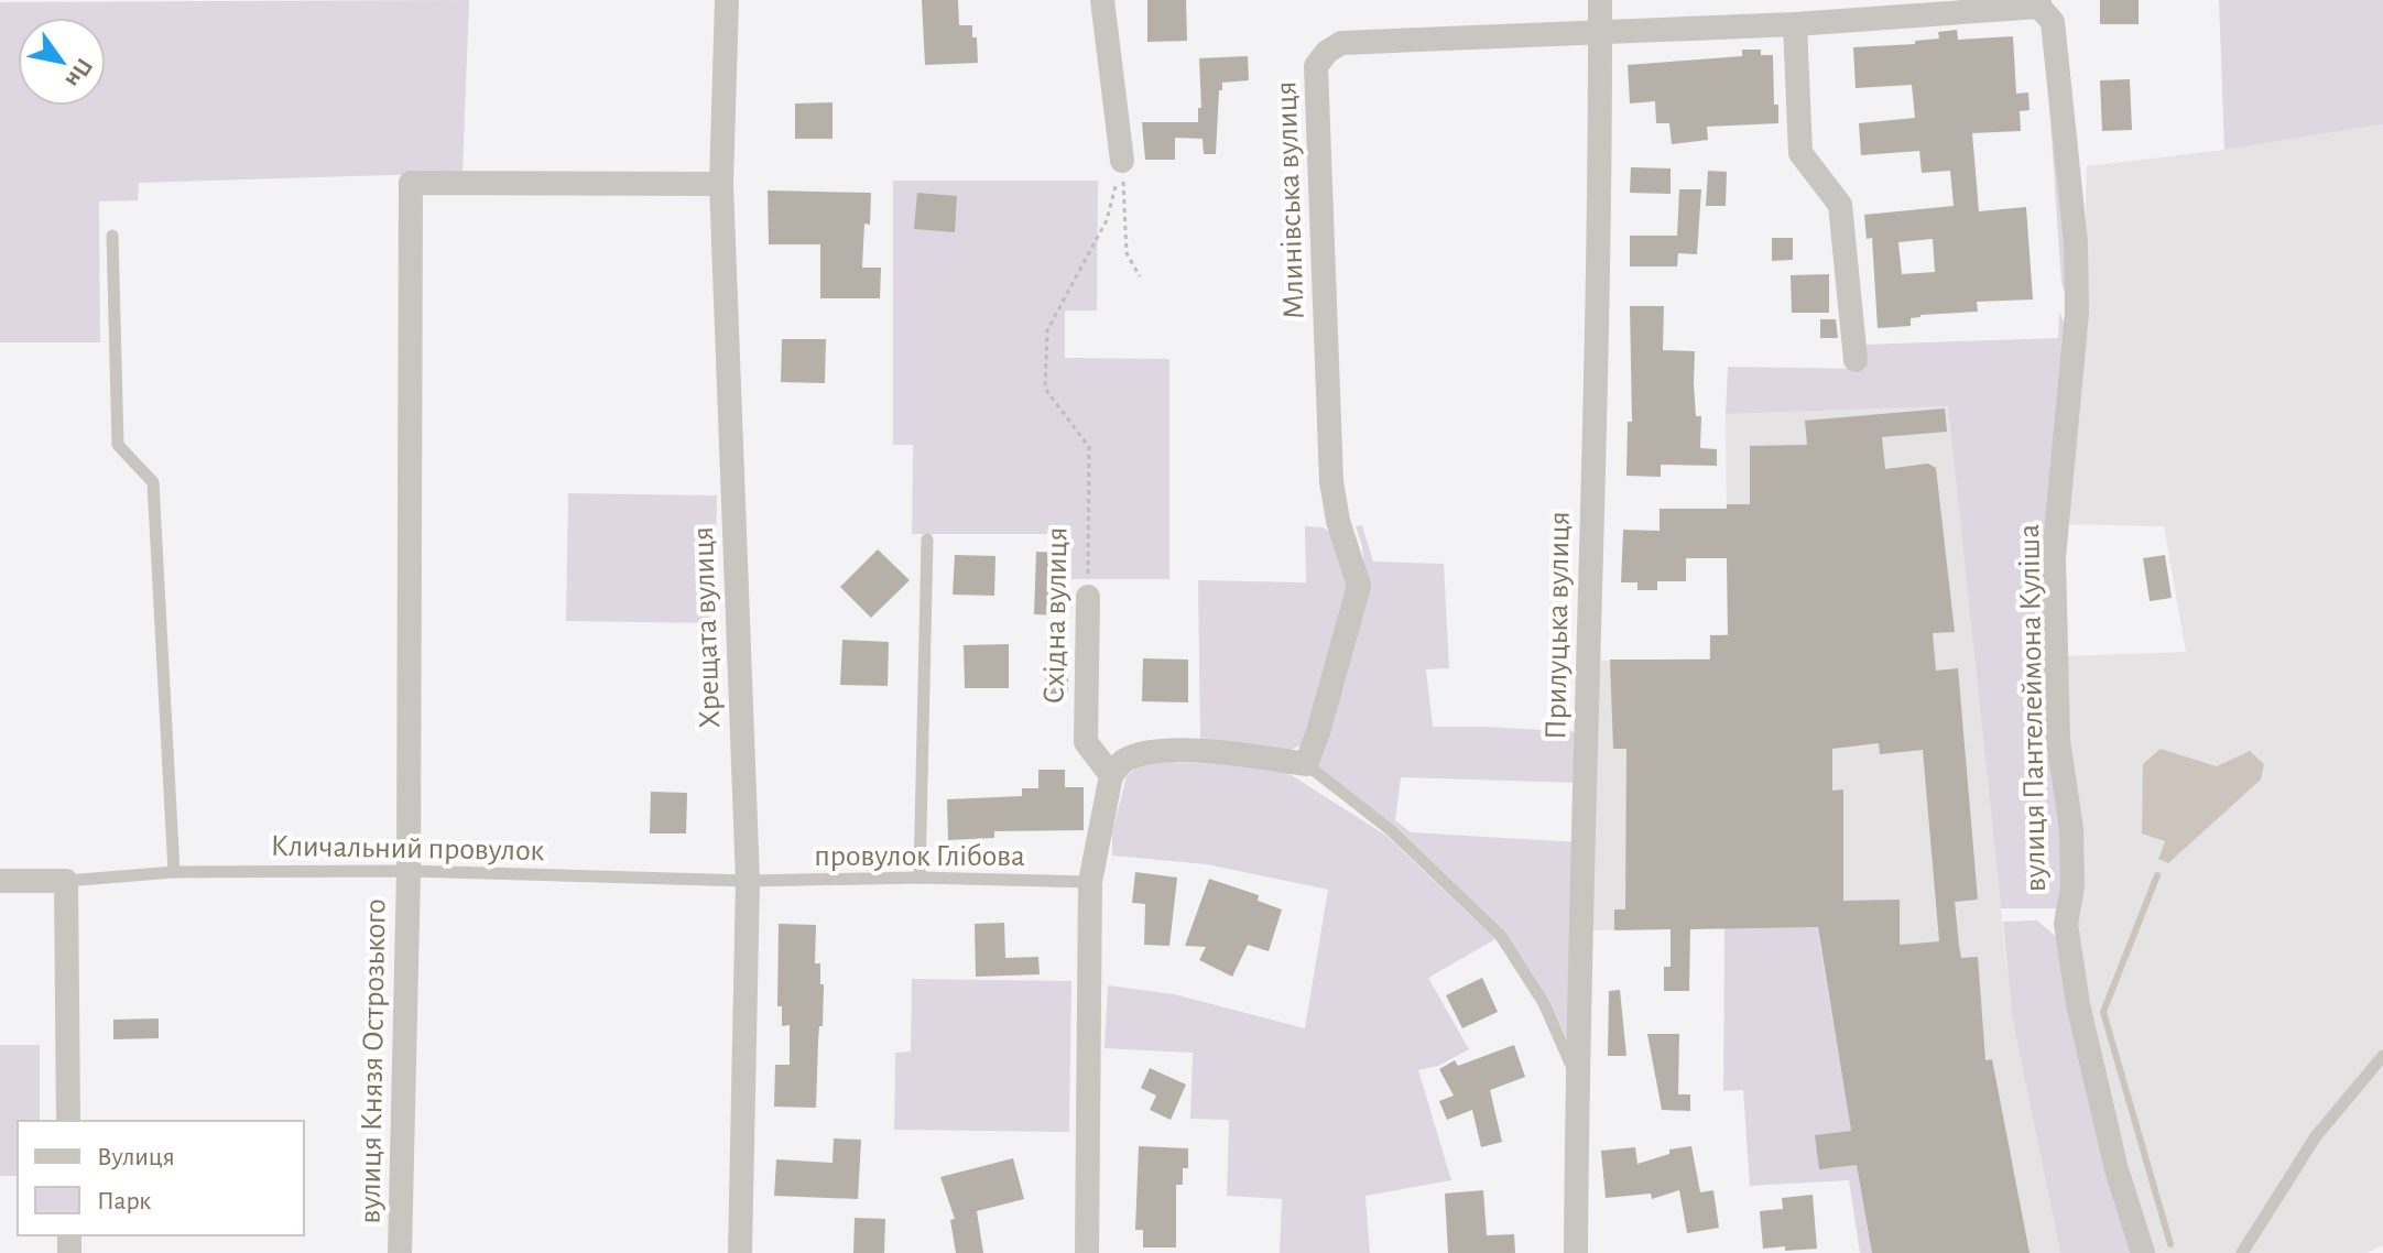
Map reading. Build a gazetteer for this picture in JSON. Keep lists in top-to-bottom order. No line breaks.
{"streets":{"street":["Млинівська вулиця","Східна вулиця","Прилуцька вулиця","Хрещата вулиця","вулиця Пантелеймона Куліша","вулиця Князя Острозького"],"lane":["Кличальний провулок","провулок Глібова"]},"crossings":[["Млинівська вулиця","Прилуцька вулиця"],["Млинівська вулиця","вулиця Пантелеймона Куліша"],["Хрещата вулиця","Кличальний провулок"],["Хрещата вулиця","провулок Глібова"],["Хрещата вулиця","вулиця Князя Острозького"],["Кличальний провулок","провулок Глібова"],["Кличальний провулок","вулиця Князя Острозького"]],"legend":["Вулиця","Парк"],"north":"bottom right"}
